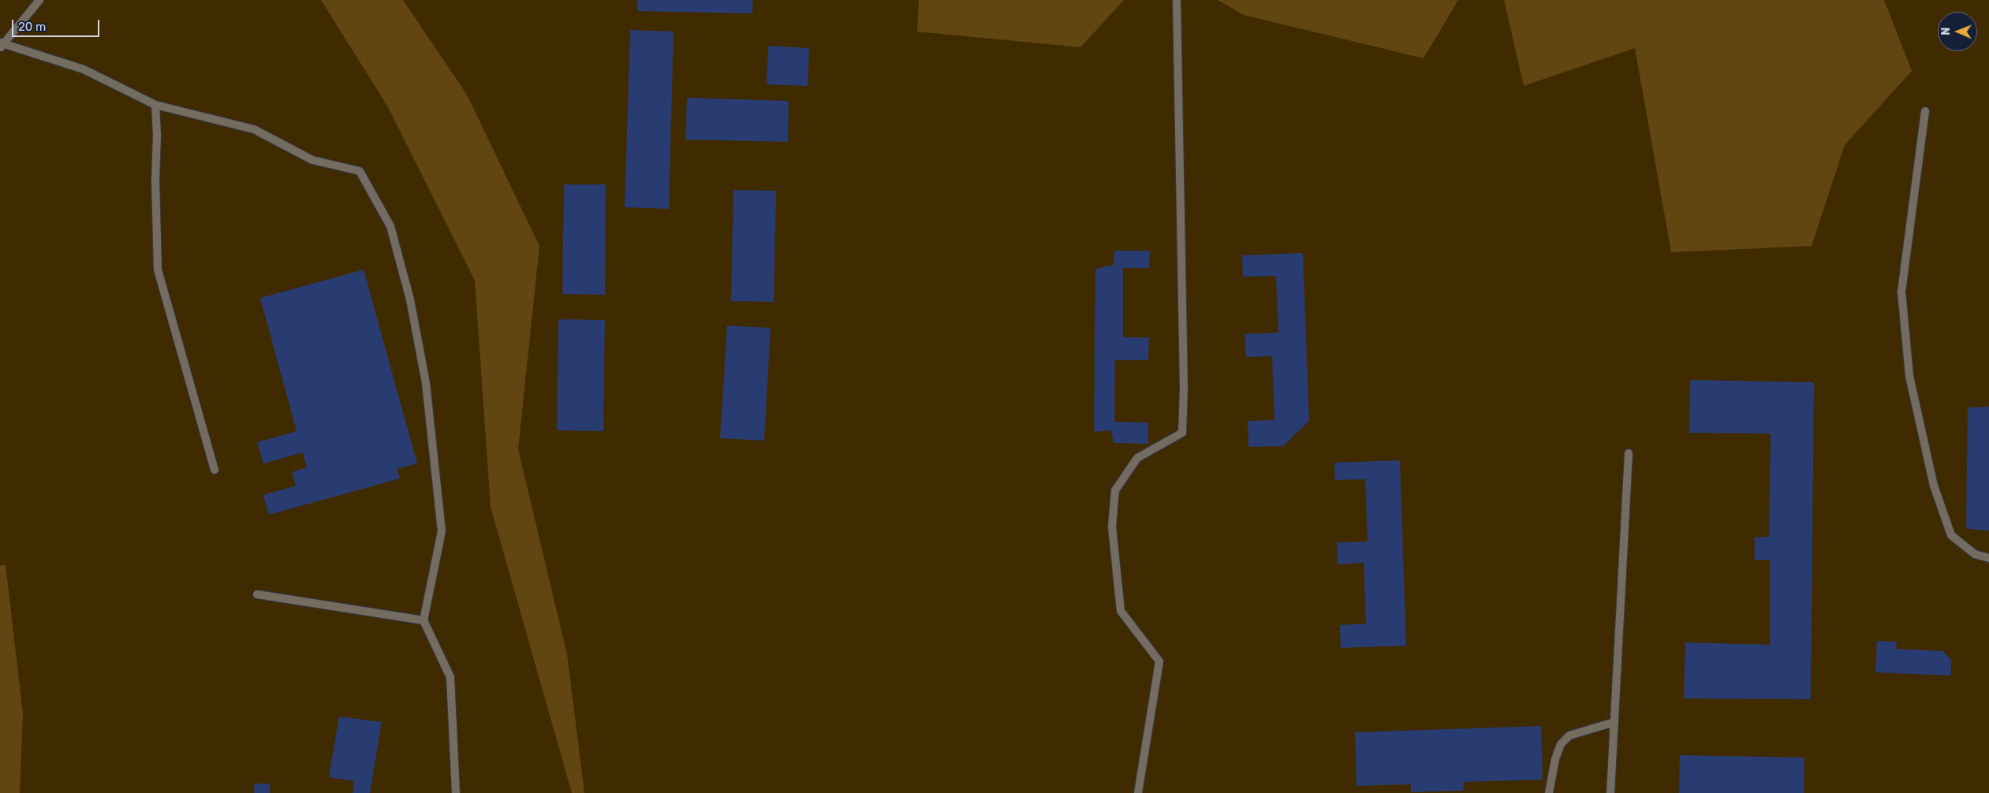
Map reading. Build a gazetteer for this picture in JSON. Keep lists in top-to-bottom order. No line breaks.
{"scale_bar":"20 m","north":"left"}
